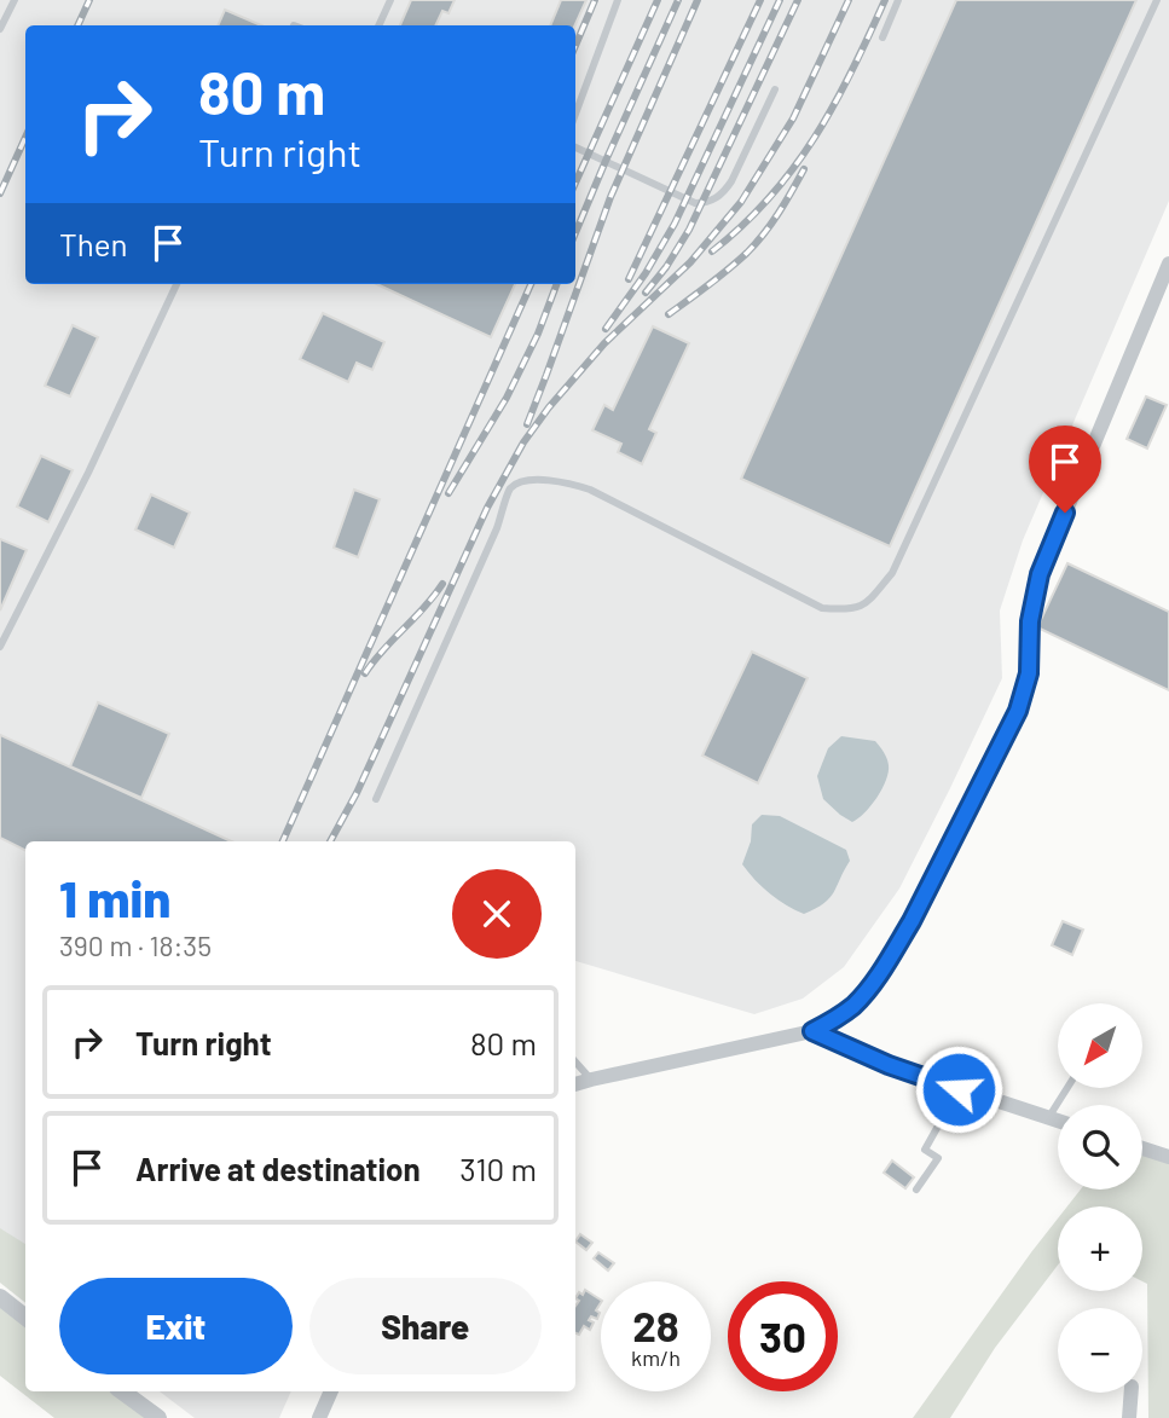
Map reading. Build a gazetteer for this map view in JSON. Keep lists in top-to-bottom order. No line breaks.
{"north":"bottom left","page":{"turn":["80 m","Turn right"],"then":"Then","heading":["1 min","390 m · 18:35"],"list":[{"name":"Turn right","value":"80 m"},{"name":"Arrive at destination","value":"310 m"}],"map_buttons":["+","−"],"buttons":["Exit","Share"],"speed":"28 km/h","limit":"30"}}
